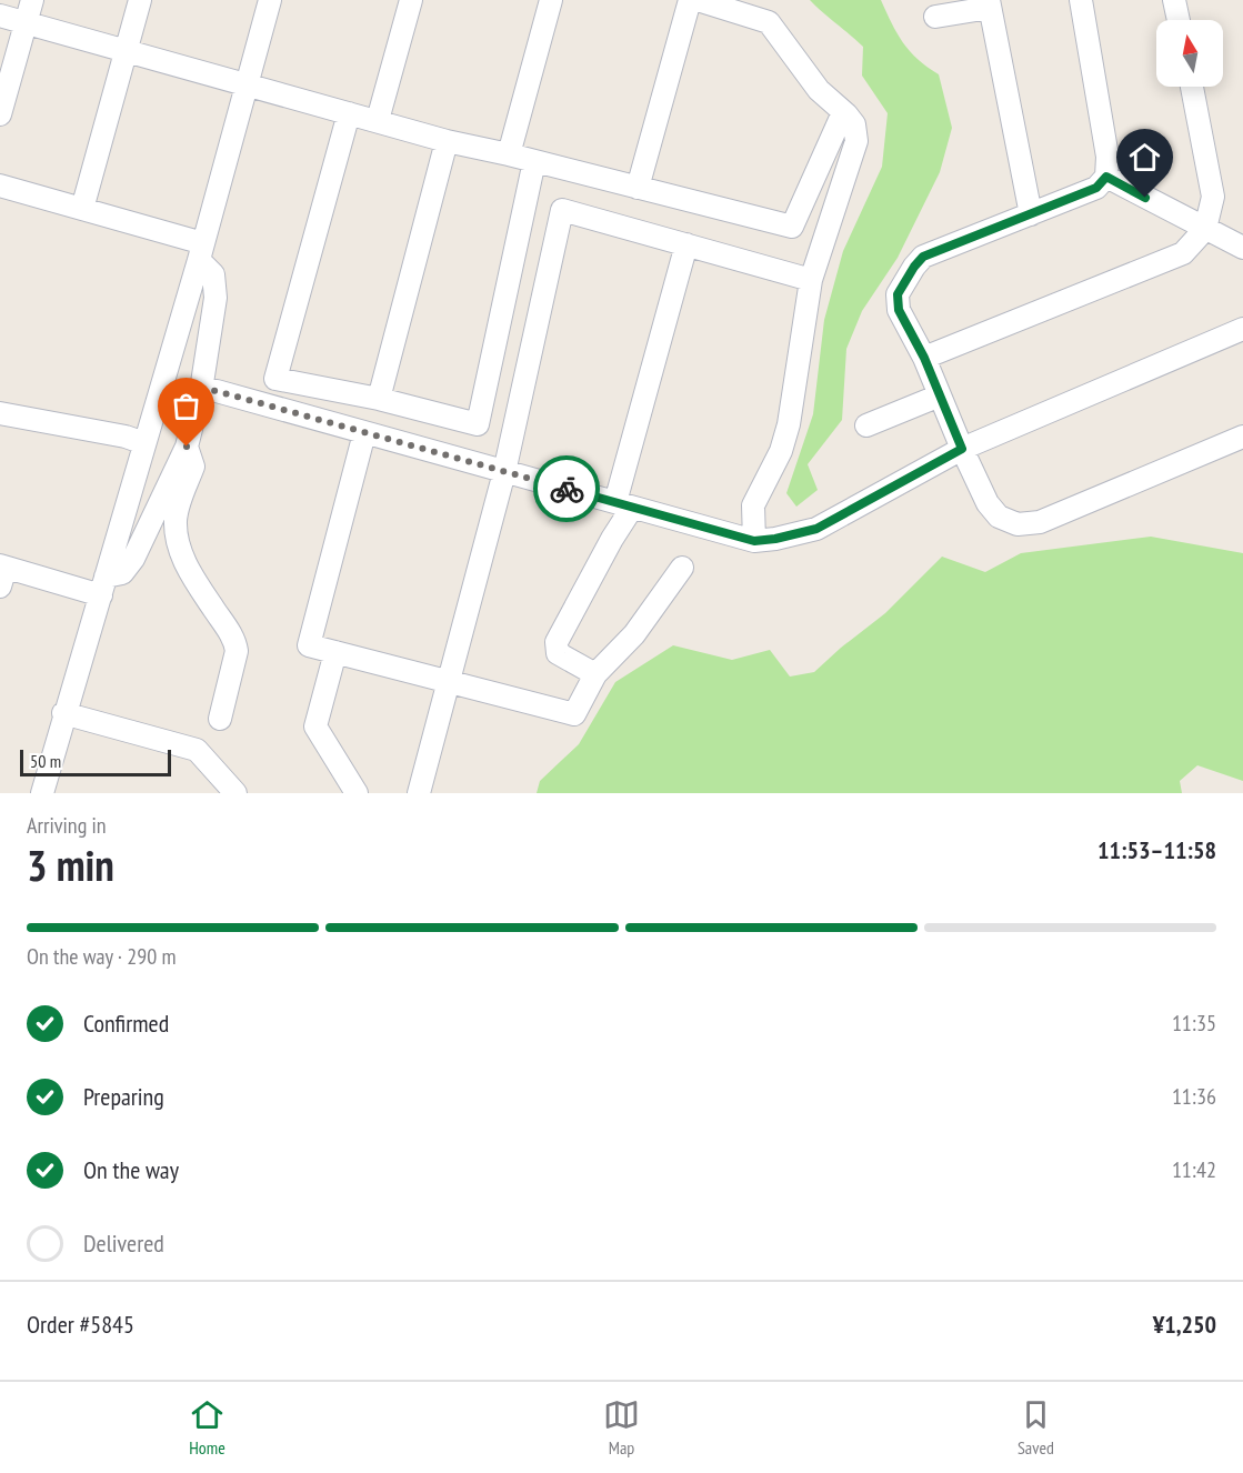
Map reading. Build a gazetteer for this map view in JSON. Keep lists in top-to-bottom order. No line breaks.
{"scale_bar":"50 m","north":"top","page":{"scale":"50 m","heading":["3 min","Arriving in","11:53–11:58"],"panel":["Order #5845","¥1,250"],"bar":"On the way · 290 m","list":[["Confirmed","11:35"],["Preparing","11:36"],["On the way","11:42"],"Delivered"],"tabs":["Home","Map","Saved"]}}
